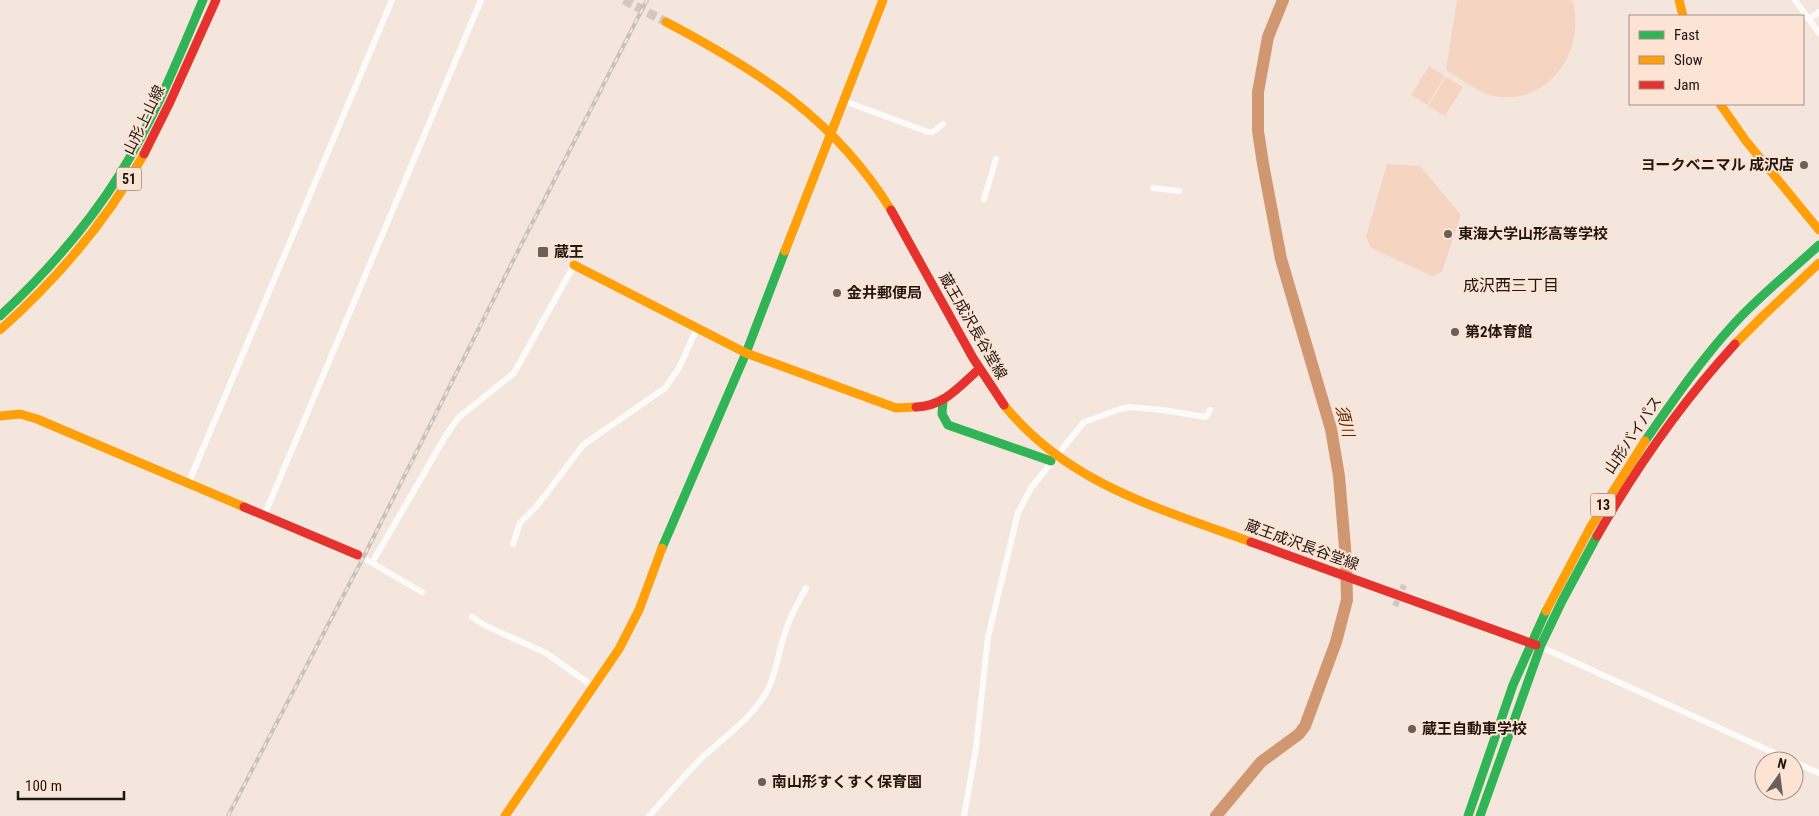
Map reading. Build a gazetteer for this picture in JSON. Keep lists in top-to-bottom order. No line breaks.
{"streets":{"main road":["山形上山線","51","蔵王成沢長谷堂線","山形バイパス","13"]},"crossings":[["蔵王成沢長谷堂線","山形バイパス"]],"districts":["成沢西三丁目"],"water":["須川"],"places":{"other":["ヨークベニマル 成沢店","東海大学山形高等学校","金井郵便局","第2体育館","蔵王自動車学校","南山形すくすく保育園"],"transit":["蔵王"]},"legend":["Fast","Slow","Jam"],"scale_bar":"100 m","north":"top"}
